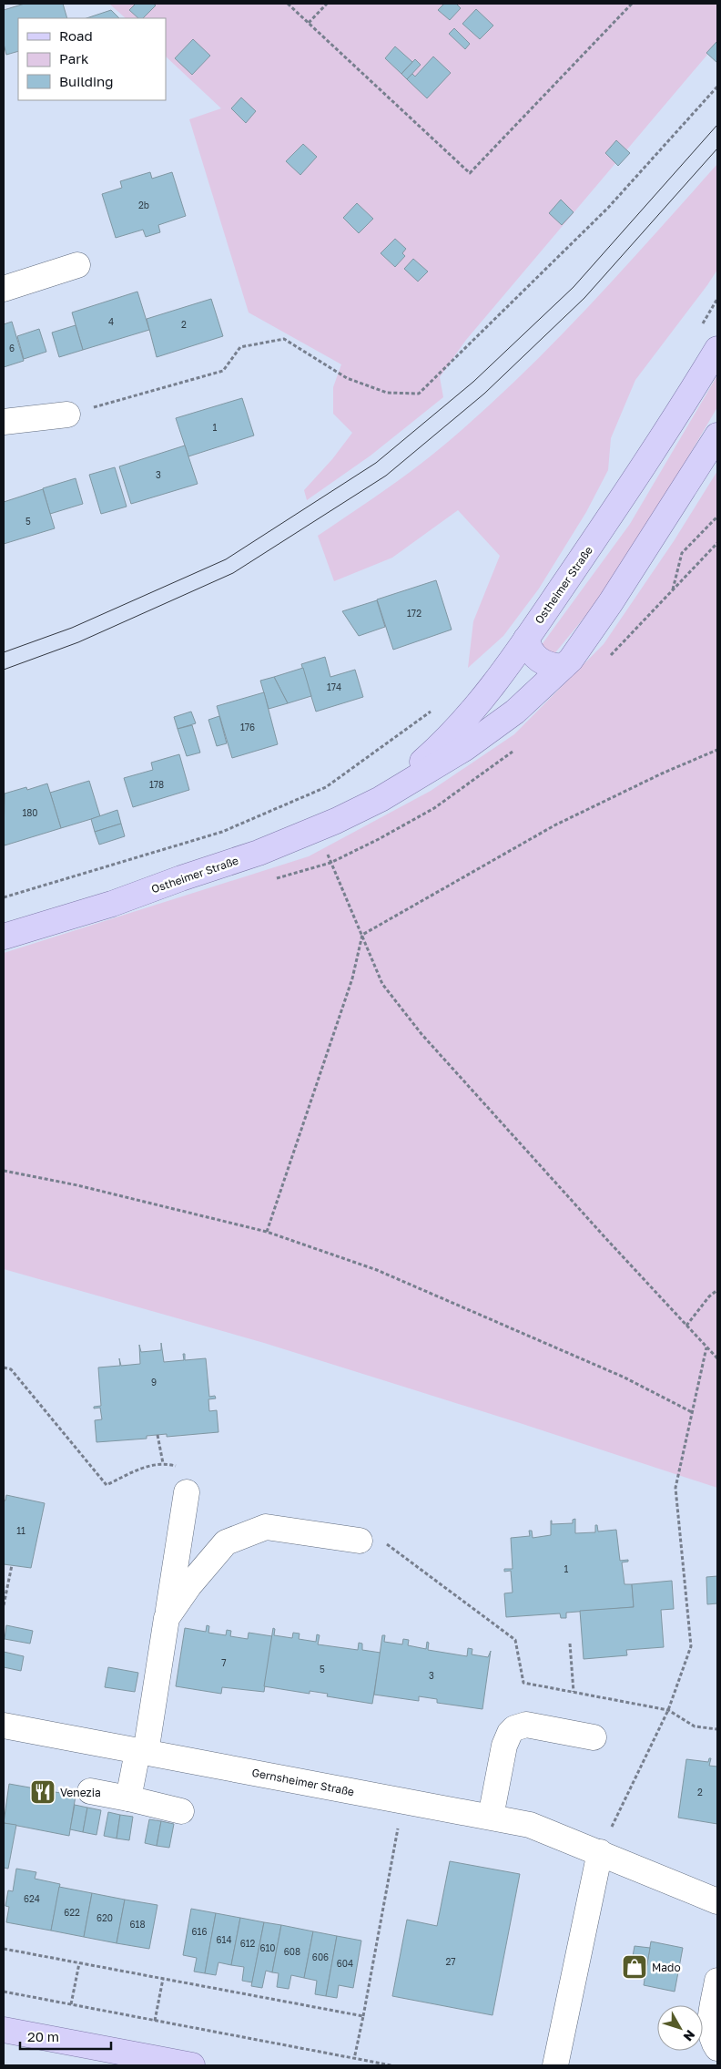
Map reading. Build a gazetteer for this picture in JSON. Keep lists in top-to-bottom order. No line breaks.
{"streets":{"main road":["Ostheimer Straße"],"street":["Gernsheimer Straße"]},"places":{"restaurant":["Venezia"],"shop":["Mado"]},"house_numbers":["2b","4","2","6","1","3","5","172","174","176","178","180","9","11","1","7","5","3","2","624","622","620","618","616","614","612","610","608","606","27","604"],"legend":["Road","Park","Building"],"scale_bar":"20 m","north":"bottom right"}
